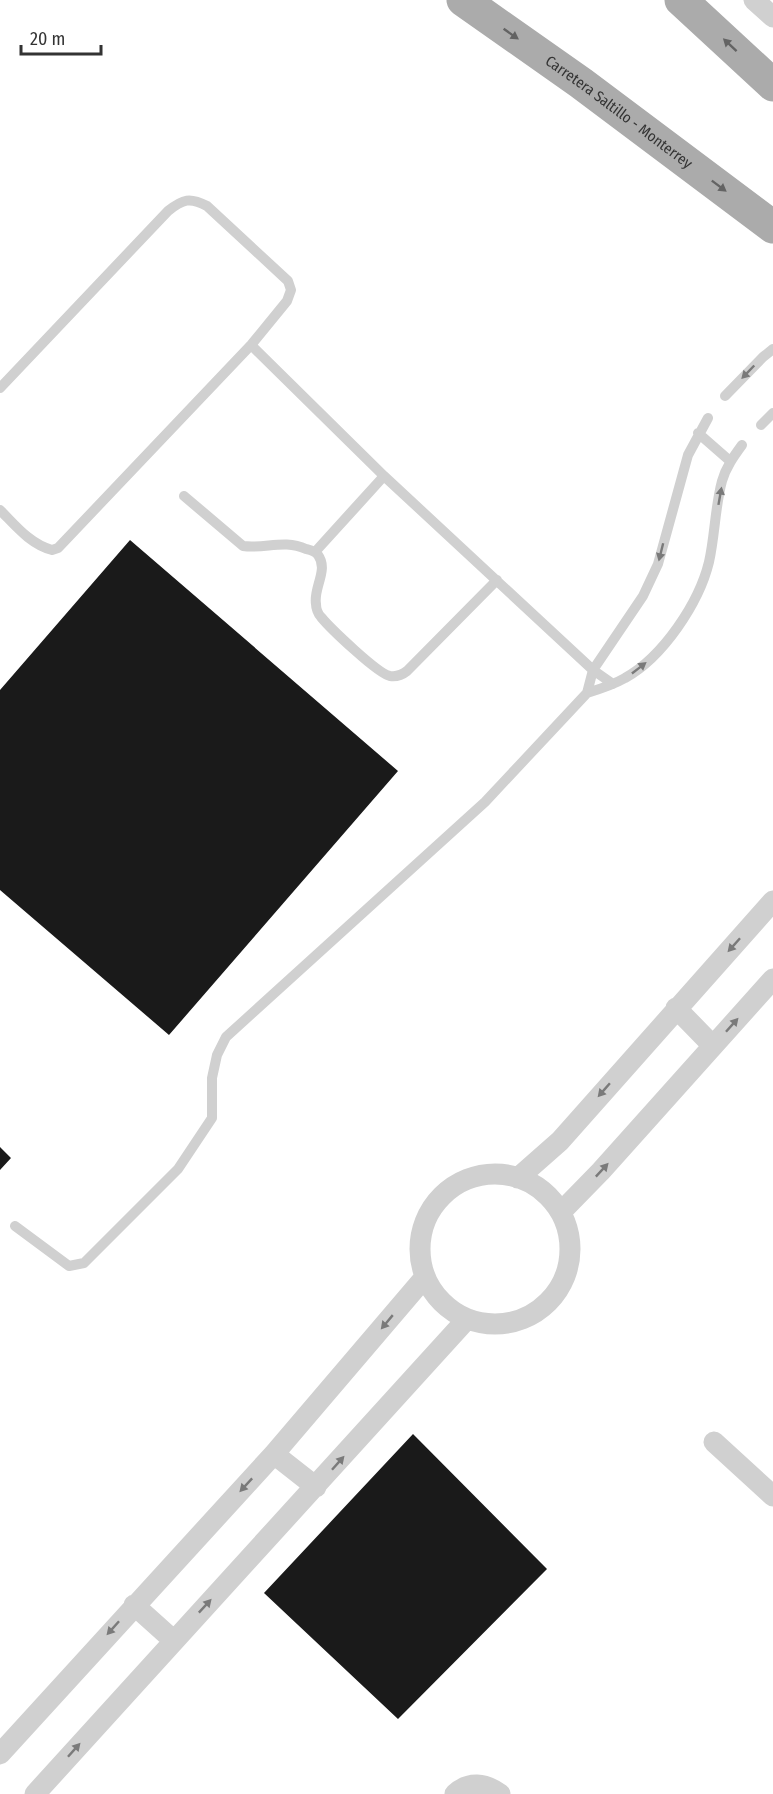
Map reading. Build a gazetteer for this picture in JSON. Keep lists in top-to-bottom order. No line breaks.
{"streets":{"main road":["Carretera Saltillo - Monterrey"]},"scale_bar":"20 m"}
